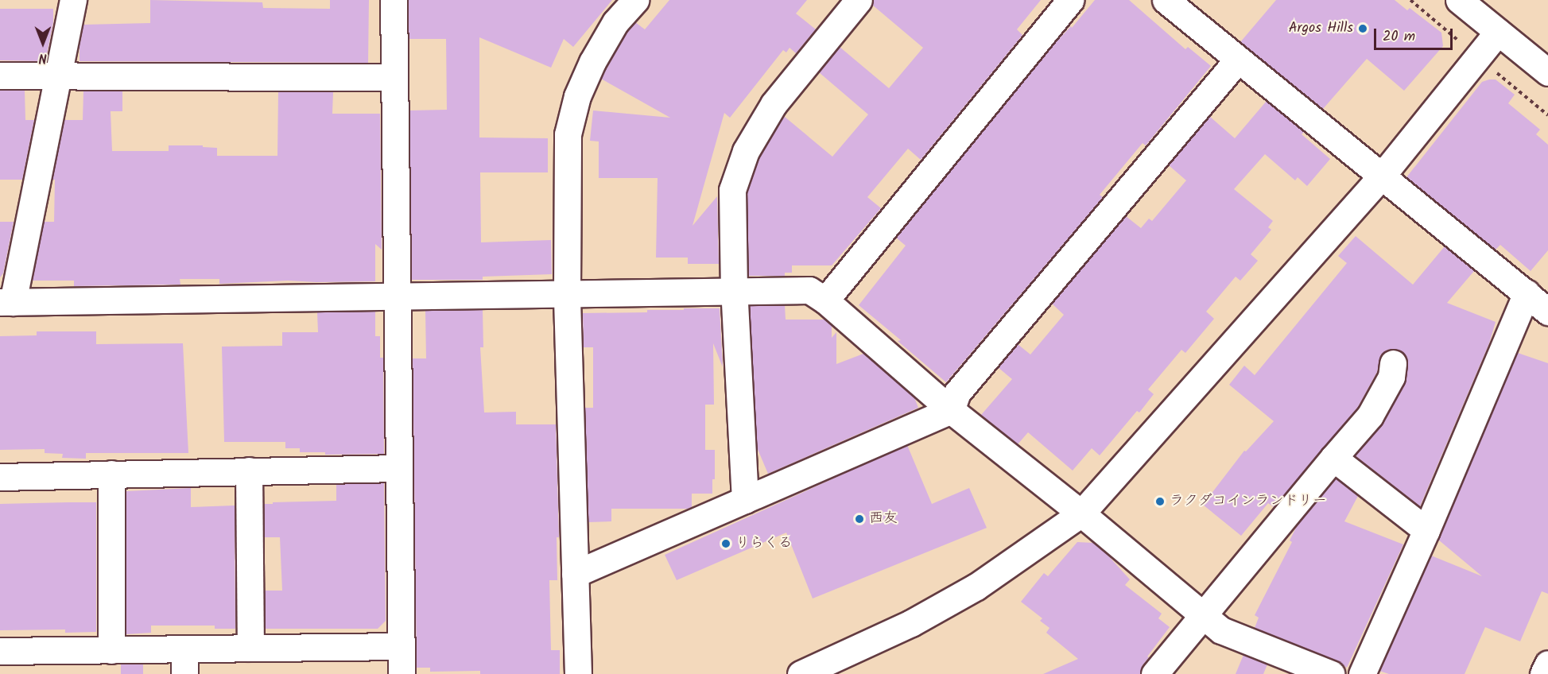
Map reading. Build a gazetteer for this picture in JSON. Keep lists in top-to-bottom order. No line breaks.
{"places":["Argos Hills","ラクダコインランドリー","西友","りらくる"],"scale_bar":"20 m","north":"bottom"}
